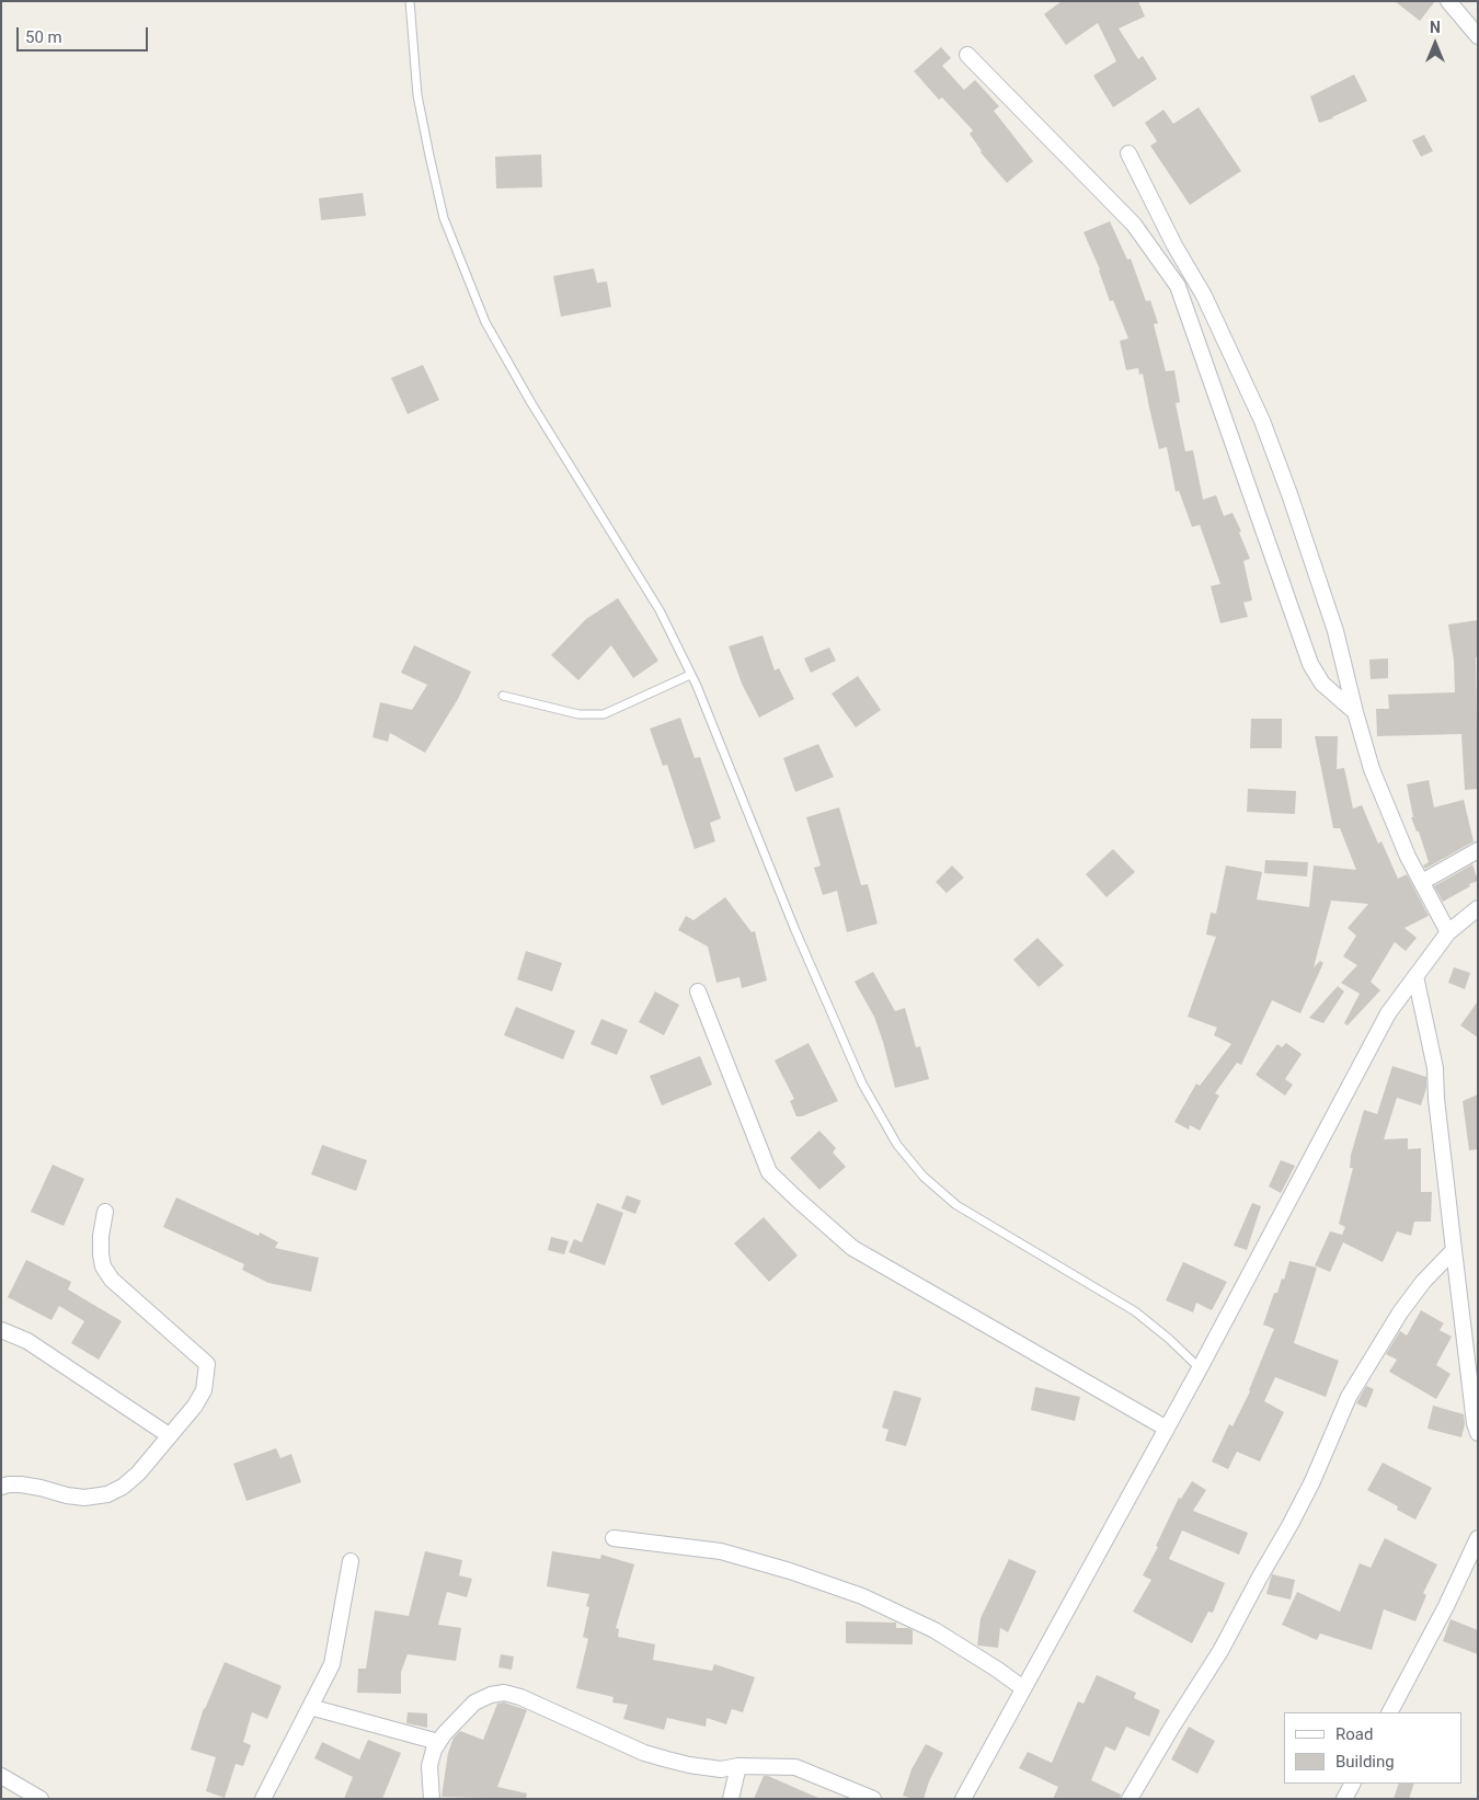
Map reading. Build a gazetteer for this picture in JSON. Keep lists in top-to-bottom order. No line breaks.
{"legend":["Road","Building"],"scale_bar":"50 m","north":"top"}
